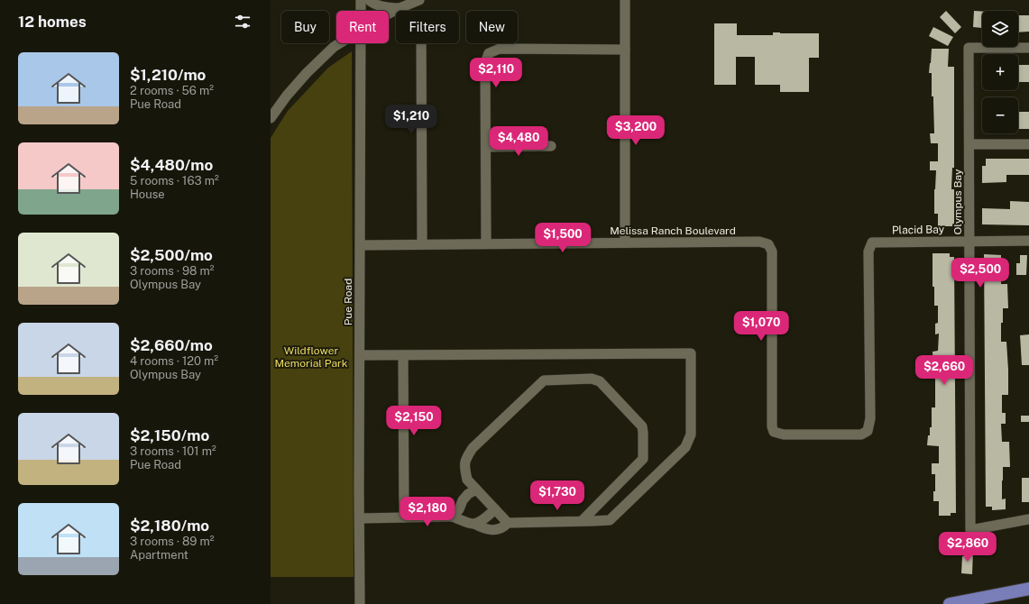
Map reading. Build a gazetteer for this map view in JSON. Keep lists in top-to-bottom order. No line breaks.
{"streets":{"street":["Olympus Bay","Placid Bay","Melissa Ranch Boulevard","Pue Road"]},"crossings":[["Olympus Bay","Placid Bay"],["Placid Bay","Melissa Ranch Boulevard"],["Melissa Ranch Boulevard","Pue Road"]],"parks":["Wildflower Memorial Park"],"page":{"heading":"12 homes","map_buttons":["+","−"],"chip":["Buy","Rent","Filters","New"],"list":[{"name":"$1,210/mo","note":"2 rooms · 56 m² · Pue Road"},{"name":"$4,480/mo","note":"5 rooms · 163 m² · House"},{"name":"$2,500/mo","note":"3 rooms · 98 m² · Olympus Bay"},{"name":"$2,660/mo","note":"4 rooms · 120 m² · Olympus Bay"},{"name":"$2,150/mo","note":"3 rooms · 101 m² · Pue Road"},{"name":"$2,180/mo","note":"3 rooms · 89 m² · Apartment"}],"price":["$2,110","$1,210","$3,200","$4,480","$1,500","$2,500","$1,070","$2,660","$2,150","$1,730","$2,180","$2,860"]}}
